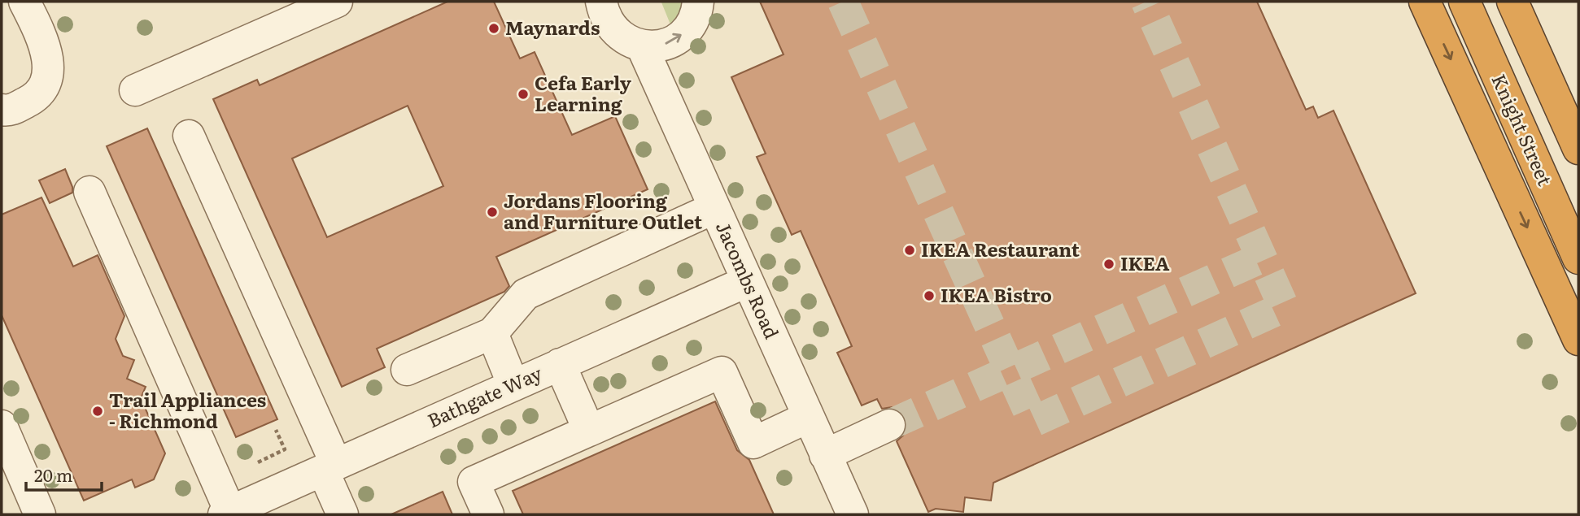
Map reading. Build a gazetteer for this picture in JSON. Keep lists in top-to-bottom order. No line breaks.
{"streets":{"highway":["Knight Street"],"street":["Jacombs Road","Bathgate Way"]},"crossings":[["Jacombs Road","Bathgate Way"]],"places":["Maynards","Cefa Early Learning","Jordans Flooring and Furniture Outlet","IKEA Restaurant","IKEA","IKEA Bistro","Trail Appliances - Richmond"],"scale_bar":"20 m"}
